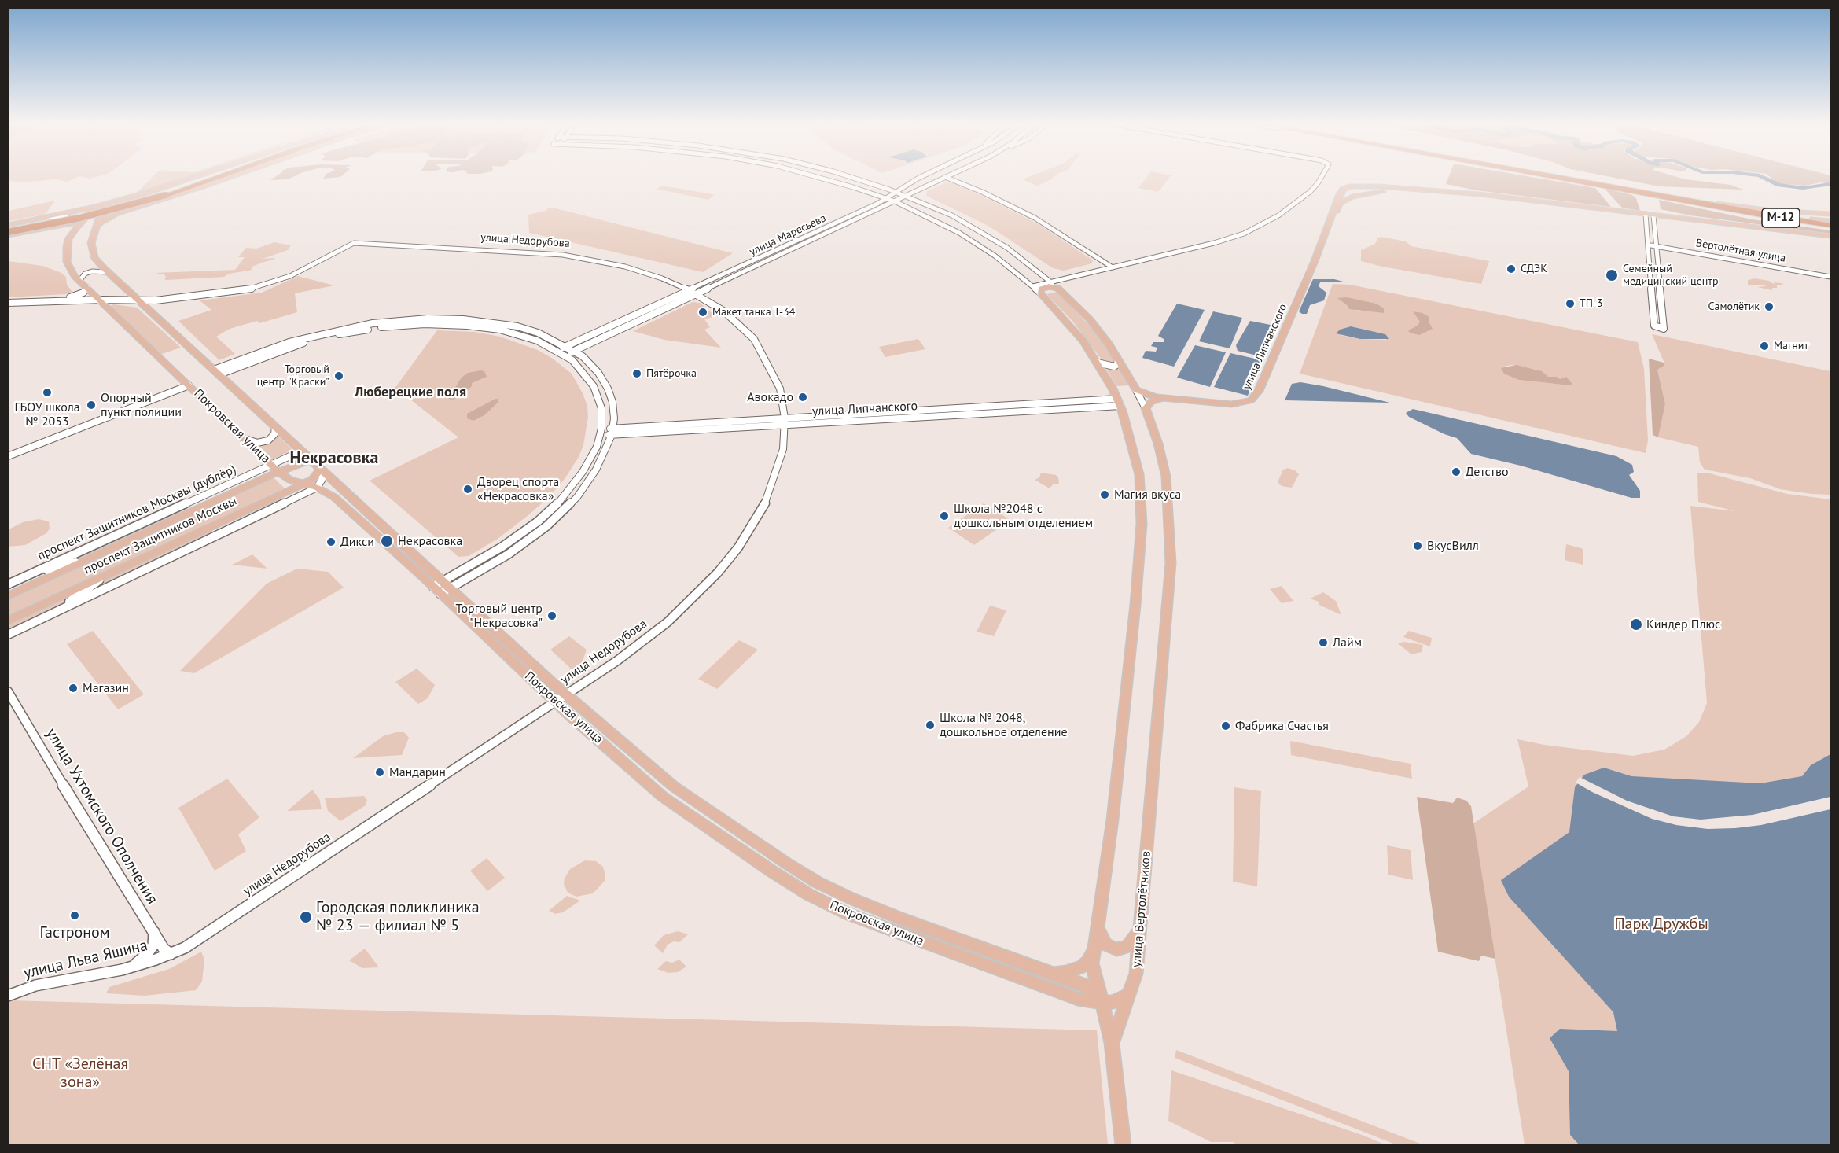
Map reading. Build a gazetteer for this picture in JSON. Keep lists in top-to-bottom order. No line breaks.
{"streets":{"highway":["М-12"],"main road":["улица Липчанского","Покровская улица","проспект Защитников Москвы","улица Вертолётчиков"],"street":["улица Маресьева","улица Недорубова","Вертолётная улица","проспект Защитников Москвы (дублёр)","улица Ухтомского Ополчения","улица Льва Яшина"]},"crossings":[["улица Маресьева","улица Недорубова"],["улица Маресьева","улица Вертолётчиков"],["улица Недорубова","улица Липчанского"],["улица Недорубова","Покровская улица"],["улица Недорубова","улица Ухтомского Ополчения"],["улица Недорубова","улица Льва Яшина"],["улица Липчанского","улица Вертолётчиков"],["Покровская улица","проспект Защитников Москвы (дублёр)"],["Покровская улица","проспект Защитников Москвы"],["Покровская улица","улица Вертолётчиков"],["улица Ухтомского Ополчения","улица Льва Яшина"]],"districts":["Люберецкие поля","Некрасовка"],"parks":["Парк Дружбы","СНТ «Зелёная зона»"],"places":["СДЭК","Семейный медицинский центр","ТП-3","Самолётик","Макет танка Т-34","Магнит","Пятёрочка","Торговый центр \"Краски\"","ГБОУ школа № 2053","Авокадо","Опорный пункт полиции","Детство","Дворец спорта «Некрасовка»","Магия вкуса","Школа №2048 с дошкольным отделением","Некрасовка","Дикси","ВкусВилл","Торговый центр \"Некрасовка\"","Киндер Плюс","Лайм","Магазин","Школа № 2048, дошкольное отделение","Фабрика Счастья","Мандарин","Гастроном","Городская поликлиника № 23 — филиал № 5"]}
